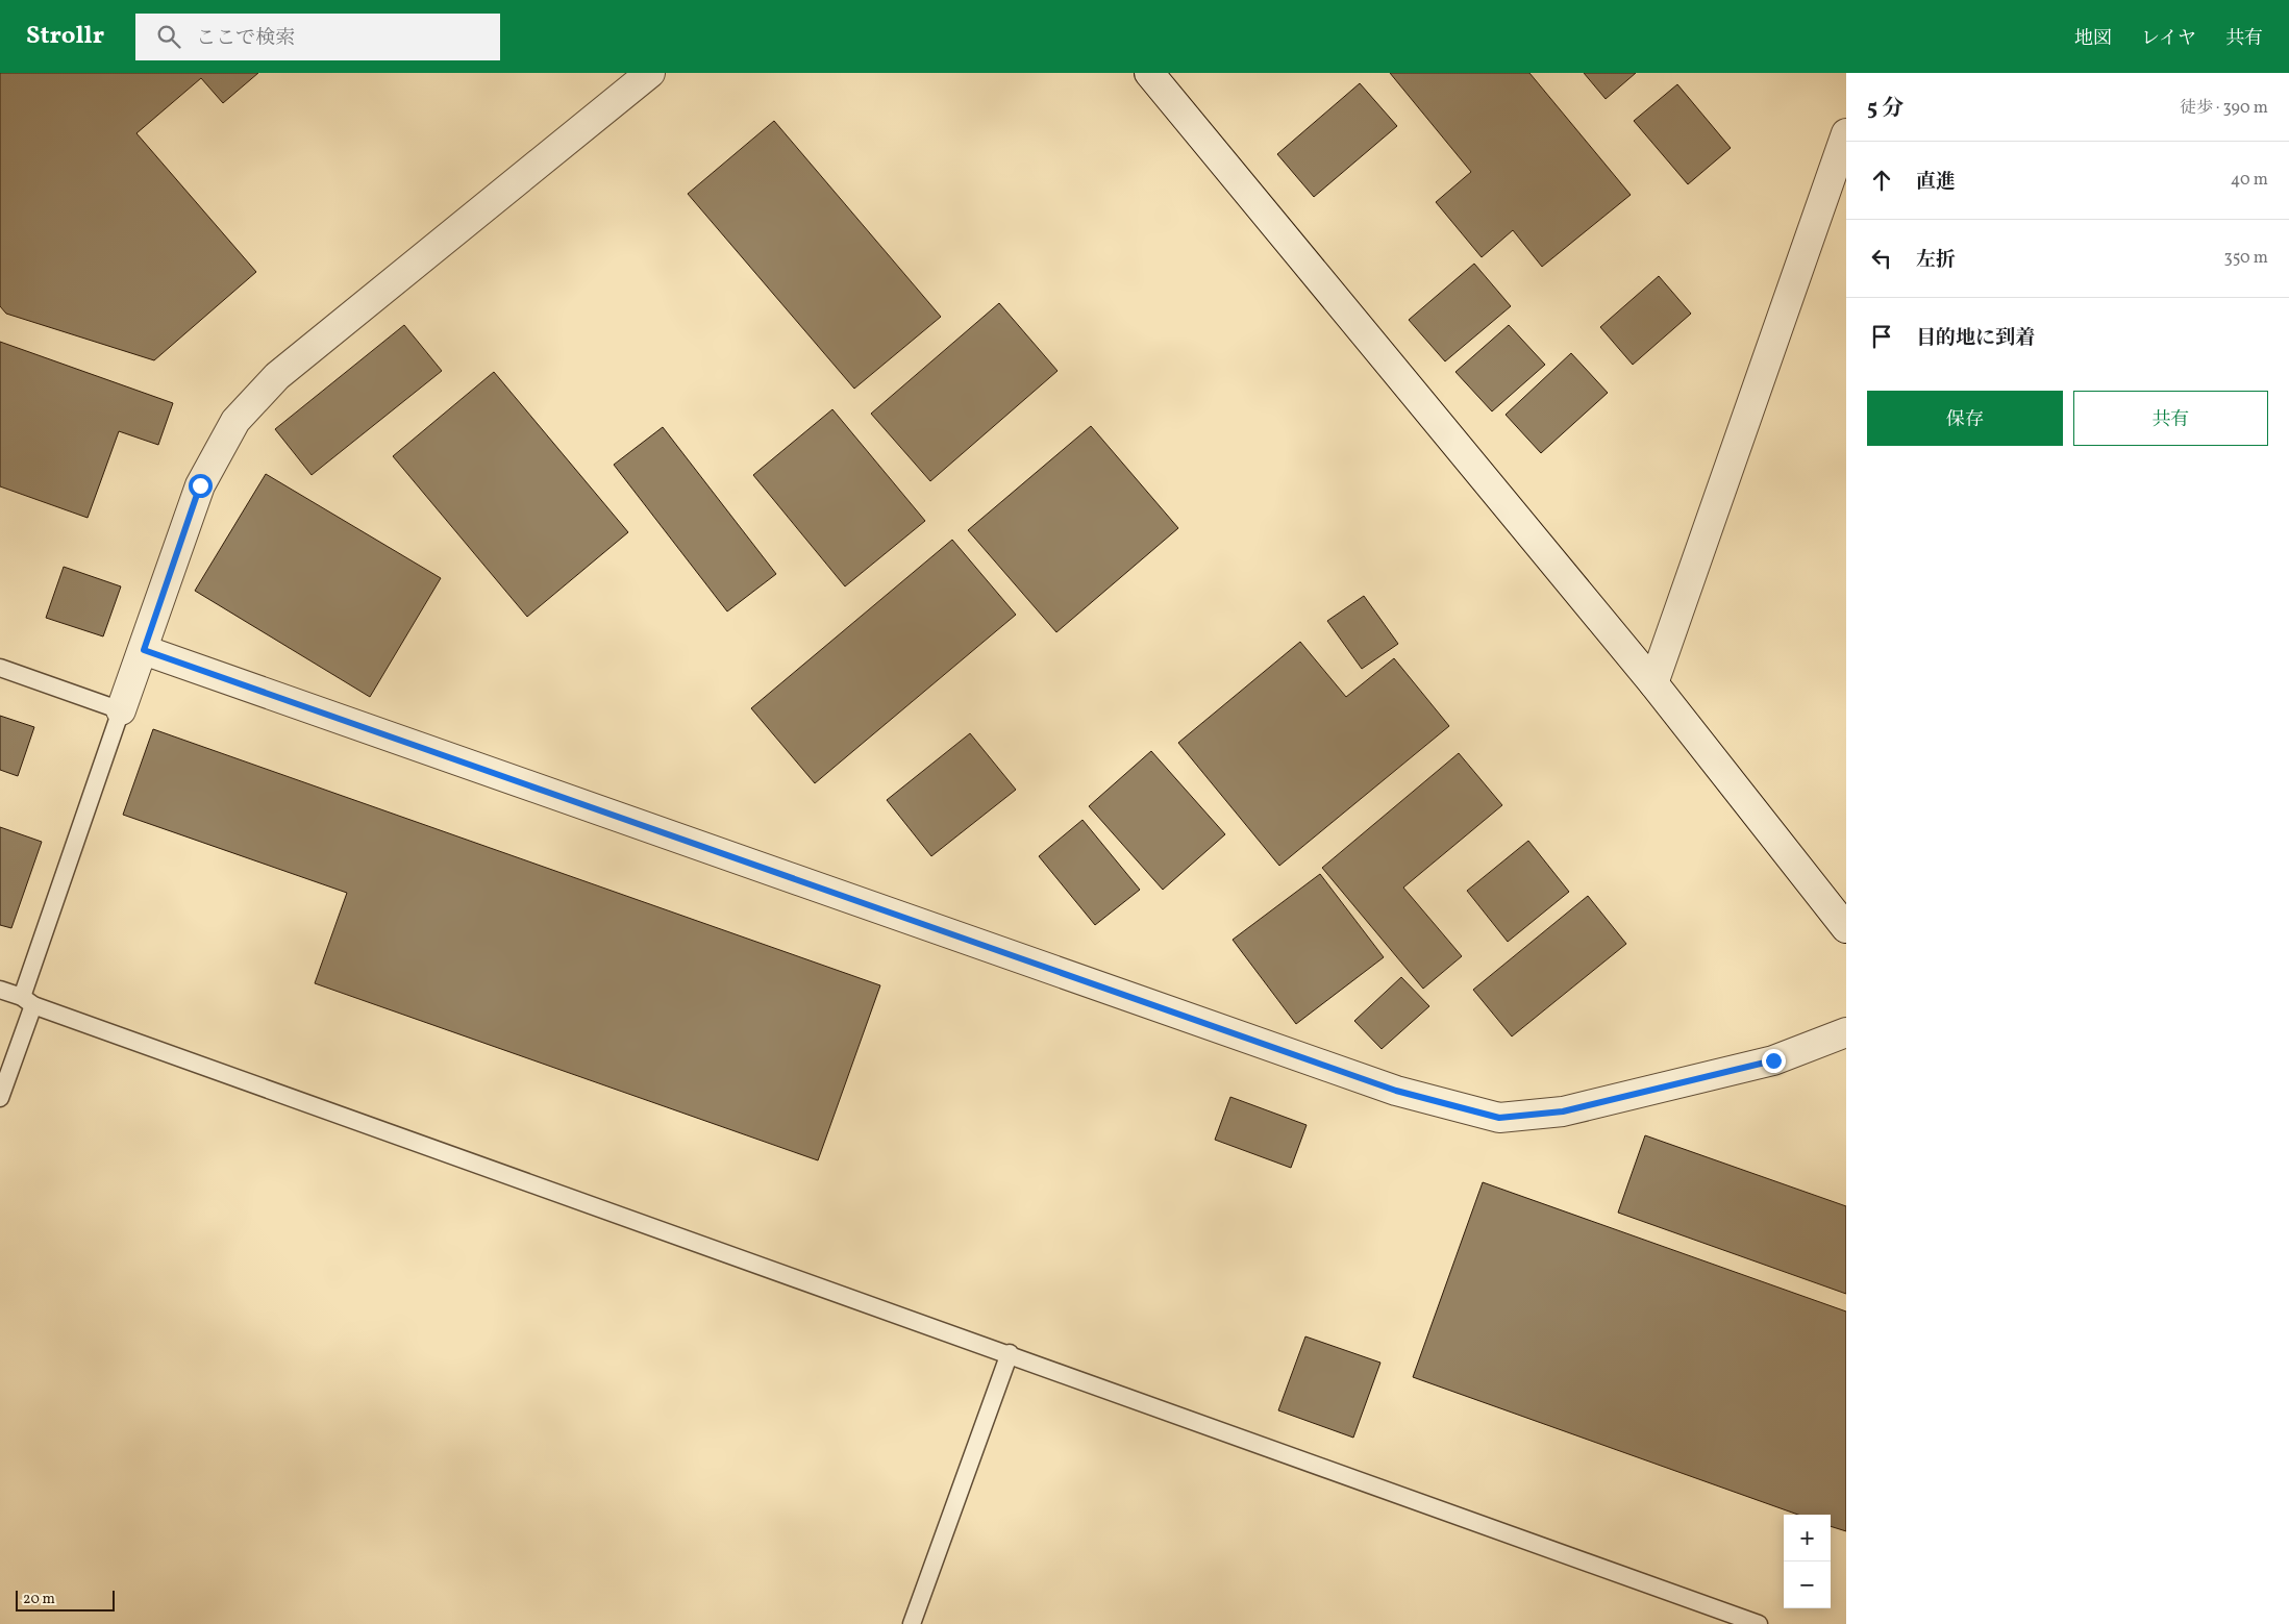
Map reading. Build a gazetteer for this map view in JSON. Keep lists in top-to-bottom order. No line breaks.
{"scale_bar":"20 m","page":{"header":"Strollr","search":"ここで検索","nav":["地図","レイヤ","共有"],"heading":["5 分","徒歩 · 390 m"],"list":[["直進","40 m"],["左折","350 m"],"目的地に到着"],"buttons":["保存","共有"],"map_buttons":["+","−"],"scale":"20 m"}}
